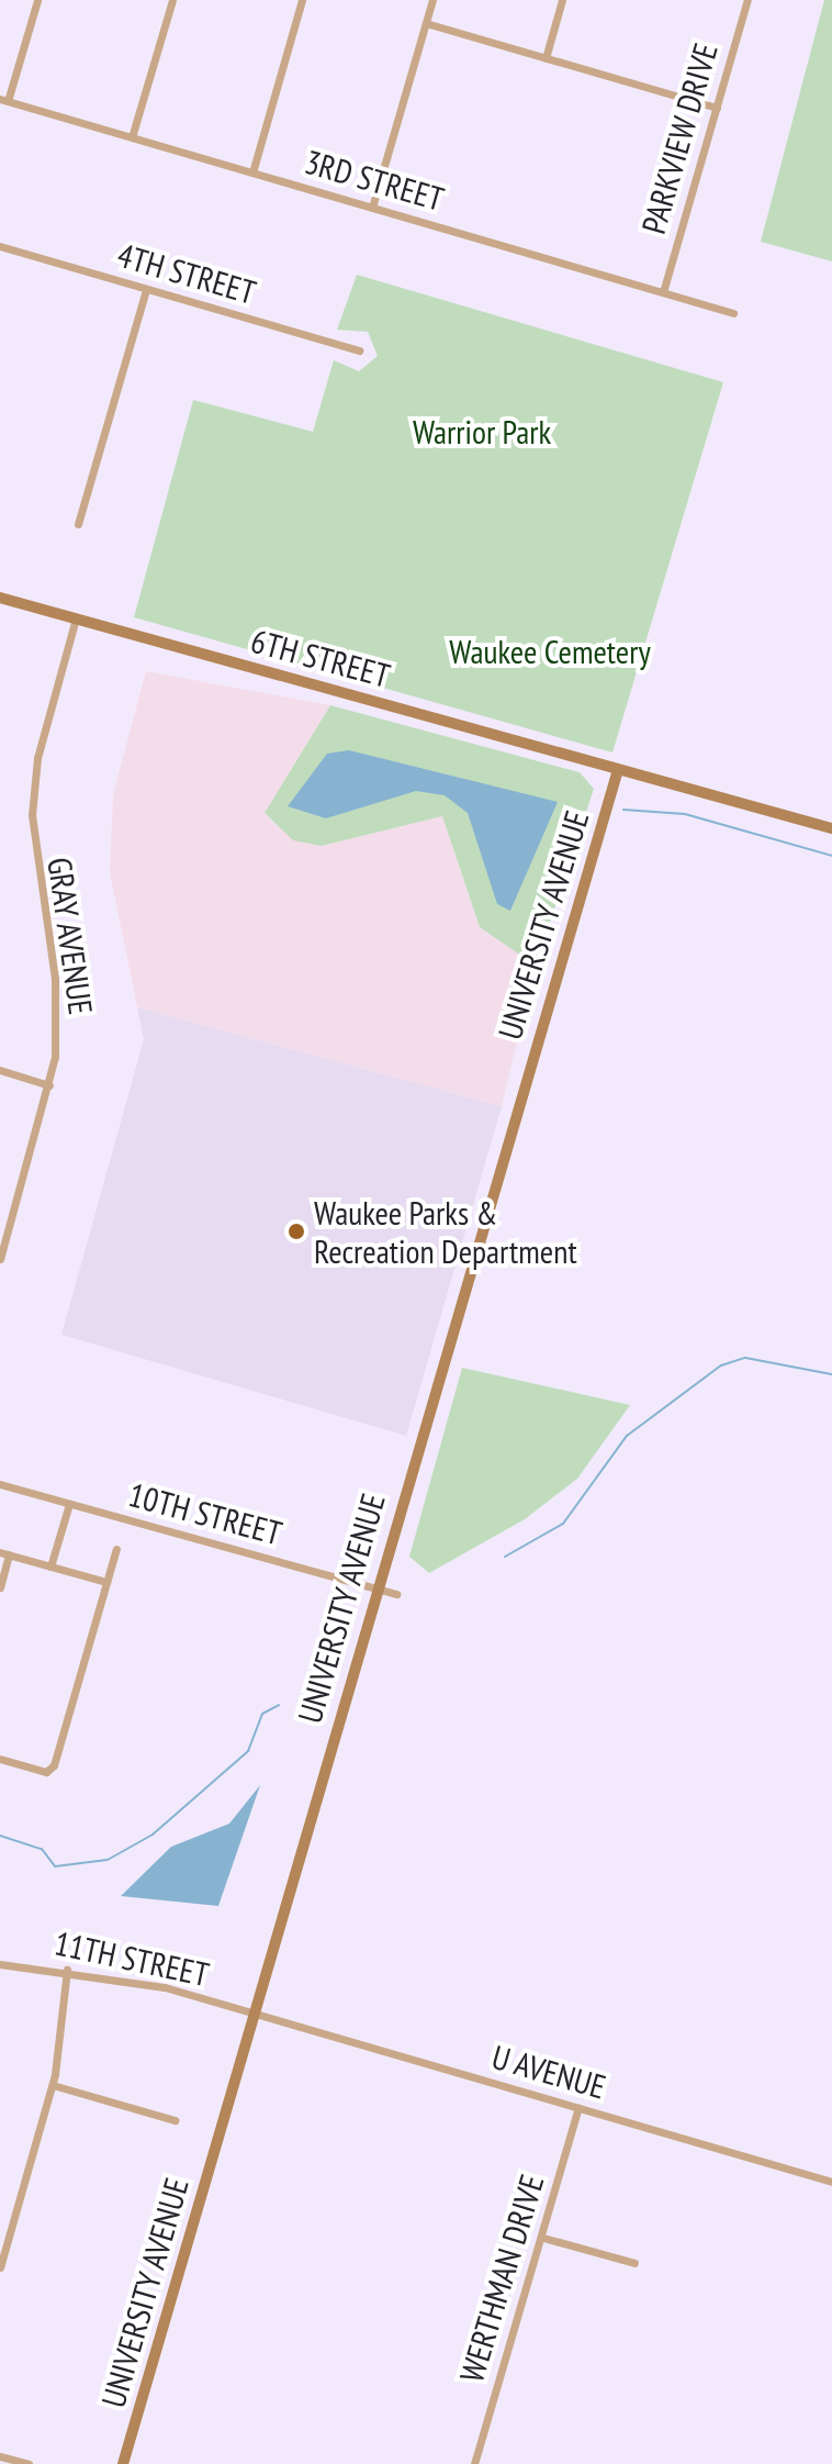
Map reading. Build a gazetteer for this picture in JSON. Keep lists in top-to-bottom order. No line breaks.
{"streets":{"street":["PARKVIEW DRIVE","3RD STREET","4TH STREET","6TH STREET","UNIVERSITY AVENUE","GRAY AVENUE","10TH STREET","11TH STREET","U AVENUE","WERTHMAN DRIVE"]},"crossings":[["PARKVIEW DRIVE","3RD STREET"],["6TH STREET","UNIVERSITY AVENUE"],["6TH STREET","GRAY AVENUE"],["UNIVERSITY AVENUE","10TH STREET"],["UNIVERSITY AVENUE","11TH STREET"],["UNIVERSITY AVENUE","U AVENUE"],["11TH STREET","U AVENUE"],["U AVENUE","WERTHMAN DRIVE"]],"parks":["Warrior Park","Waukee Cemetery"],"places":["Waukee Parks & Recreation Department"]}
